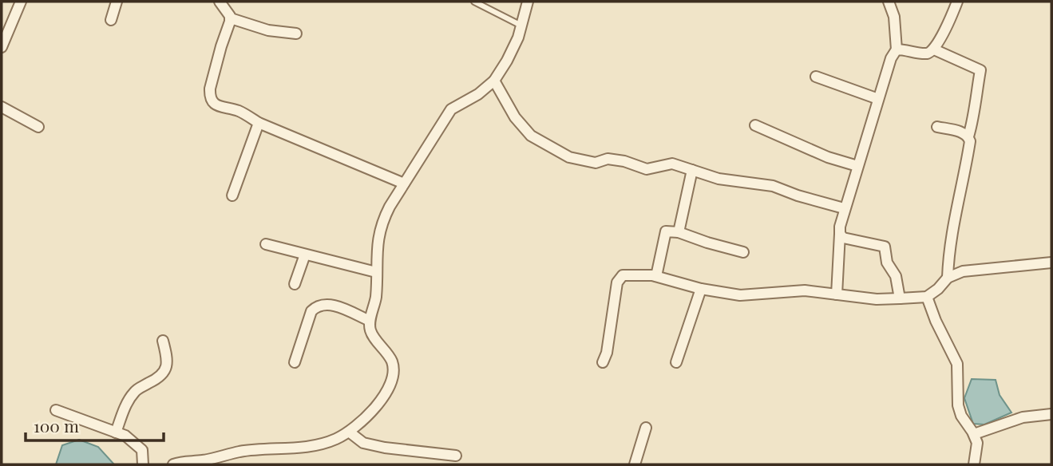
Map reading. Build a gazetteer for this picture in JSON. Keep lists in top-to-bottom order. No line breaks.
{"scale_bar":"100 m"}
